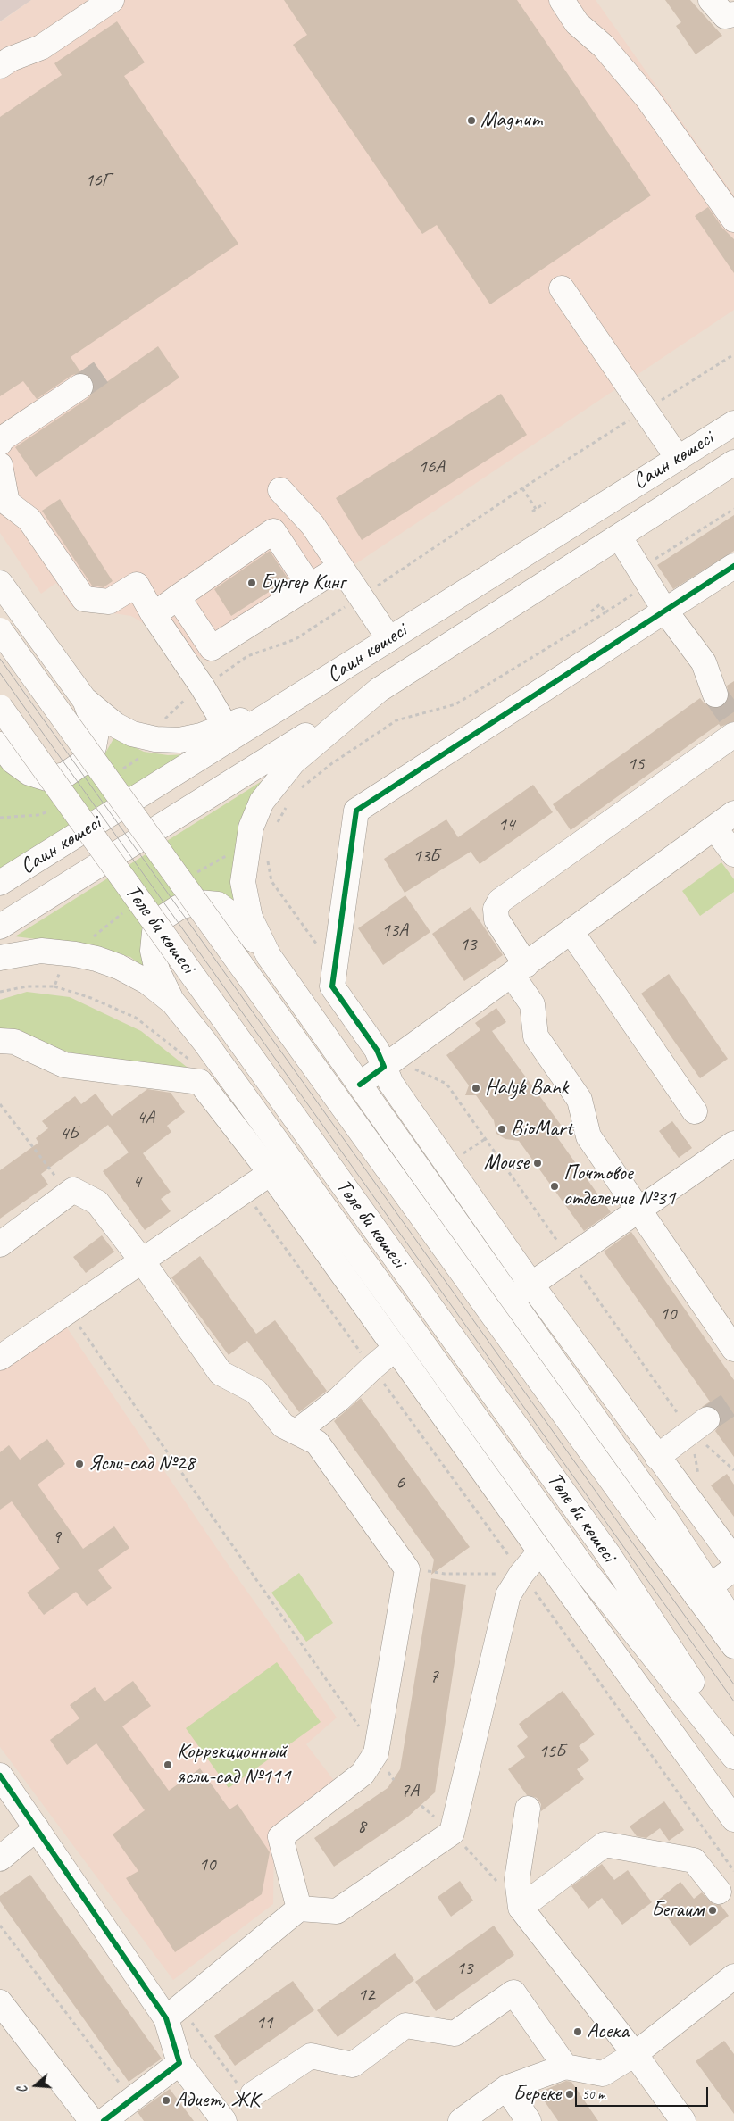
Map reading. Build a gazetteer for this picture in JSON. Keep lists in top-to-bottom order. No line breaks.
{"streets":{"main road":["Саин көшесі","Төле би көшесі"]},"places":["Magnum","Бургер Кинг","Halyk Bank","BioMart","Mouse","Почтовое отделение №31","Ясли-сад №28","Коррекционный ясли-сад №111","Бегаим","Асека","Береке","Адиет, ЖК"],"house_numbers":["16Г","16А","15","14","13Б","13А","13","4А","4Б","4","10","6","9","7","15Б","7А","8","10","13","12","11"],"scale_bar":"50 m","north":"left"}
